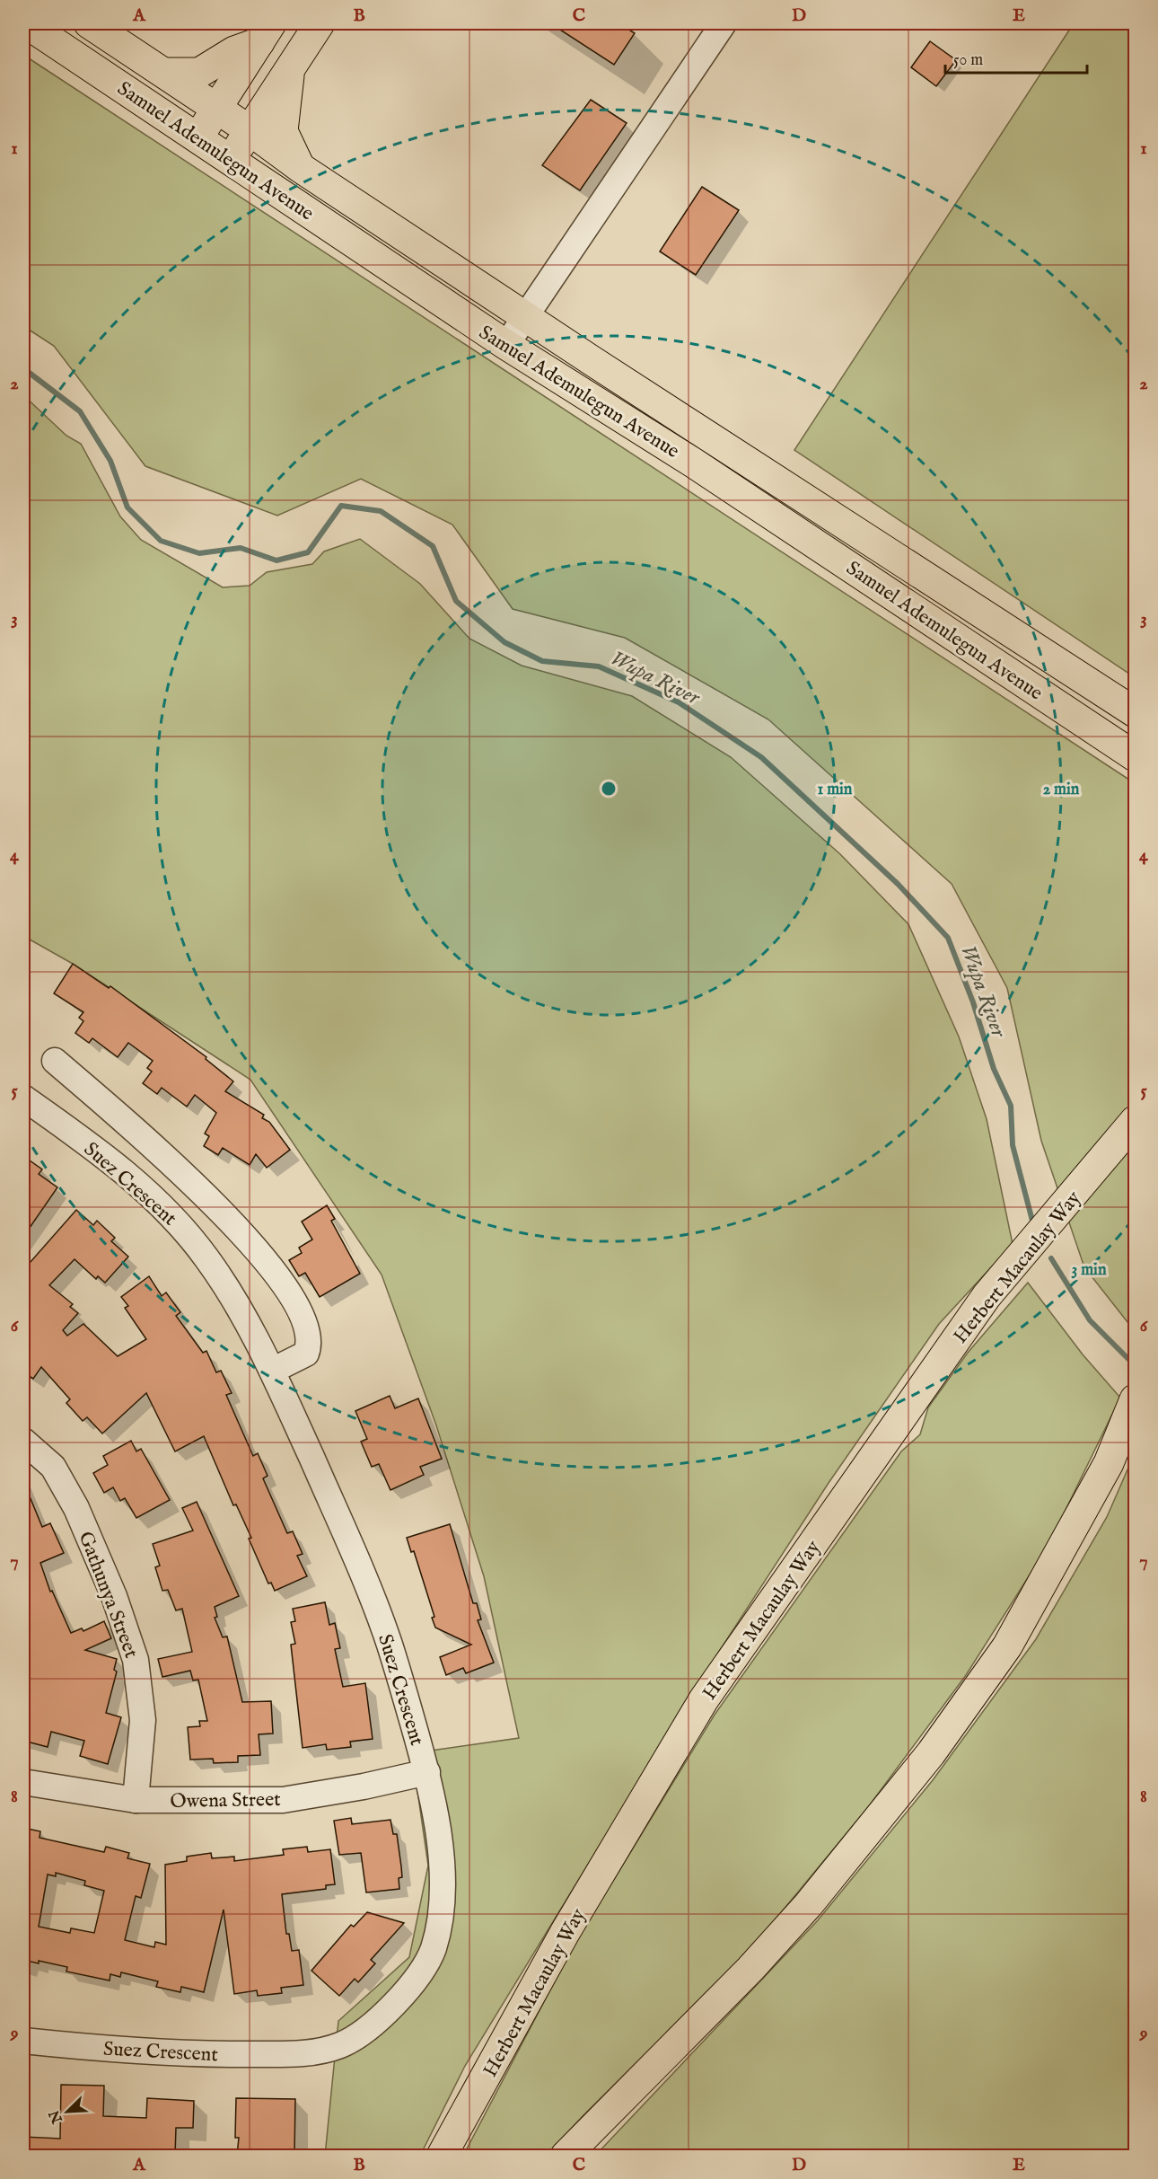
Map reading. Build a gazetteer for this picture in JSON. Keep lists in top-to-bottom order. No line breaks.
{"streets":{"main road":["Samuel Ademulegun Avenue","Herbert Macaulay Way"],"street":["Suez Crescent","Gathunya Street","Owena Street"]},"crossings":[["Suez Crescent","Owena Street"],["Gathunya Street","Owena Street"]],"water":["Wupa River"],"scale_bar":"50 m","north":"bottom left","grid":{"columns":["A","B","C","D","E"],"rows":["1","2","3","4","5","6","7","8","9"]},"rings":["1 min","2 min","3 min"]}
